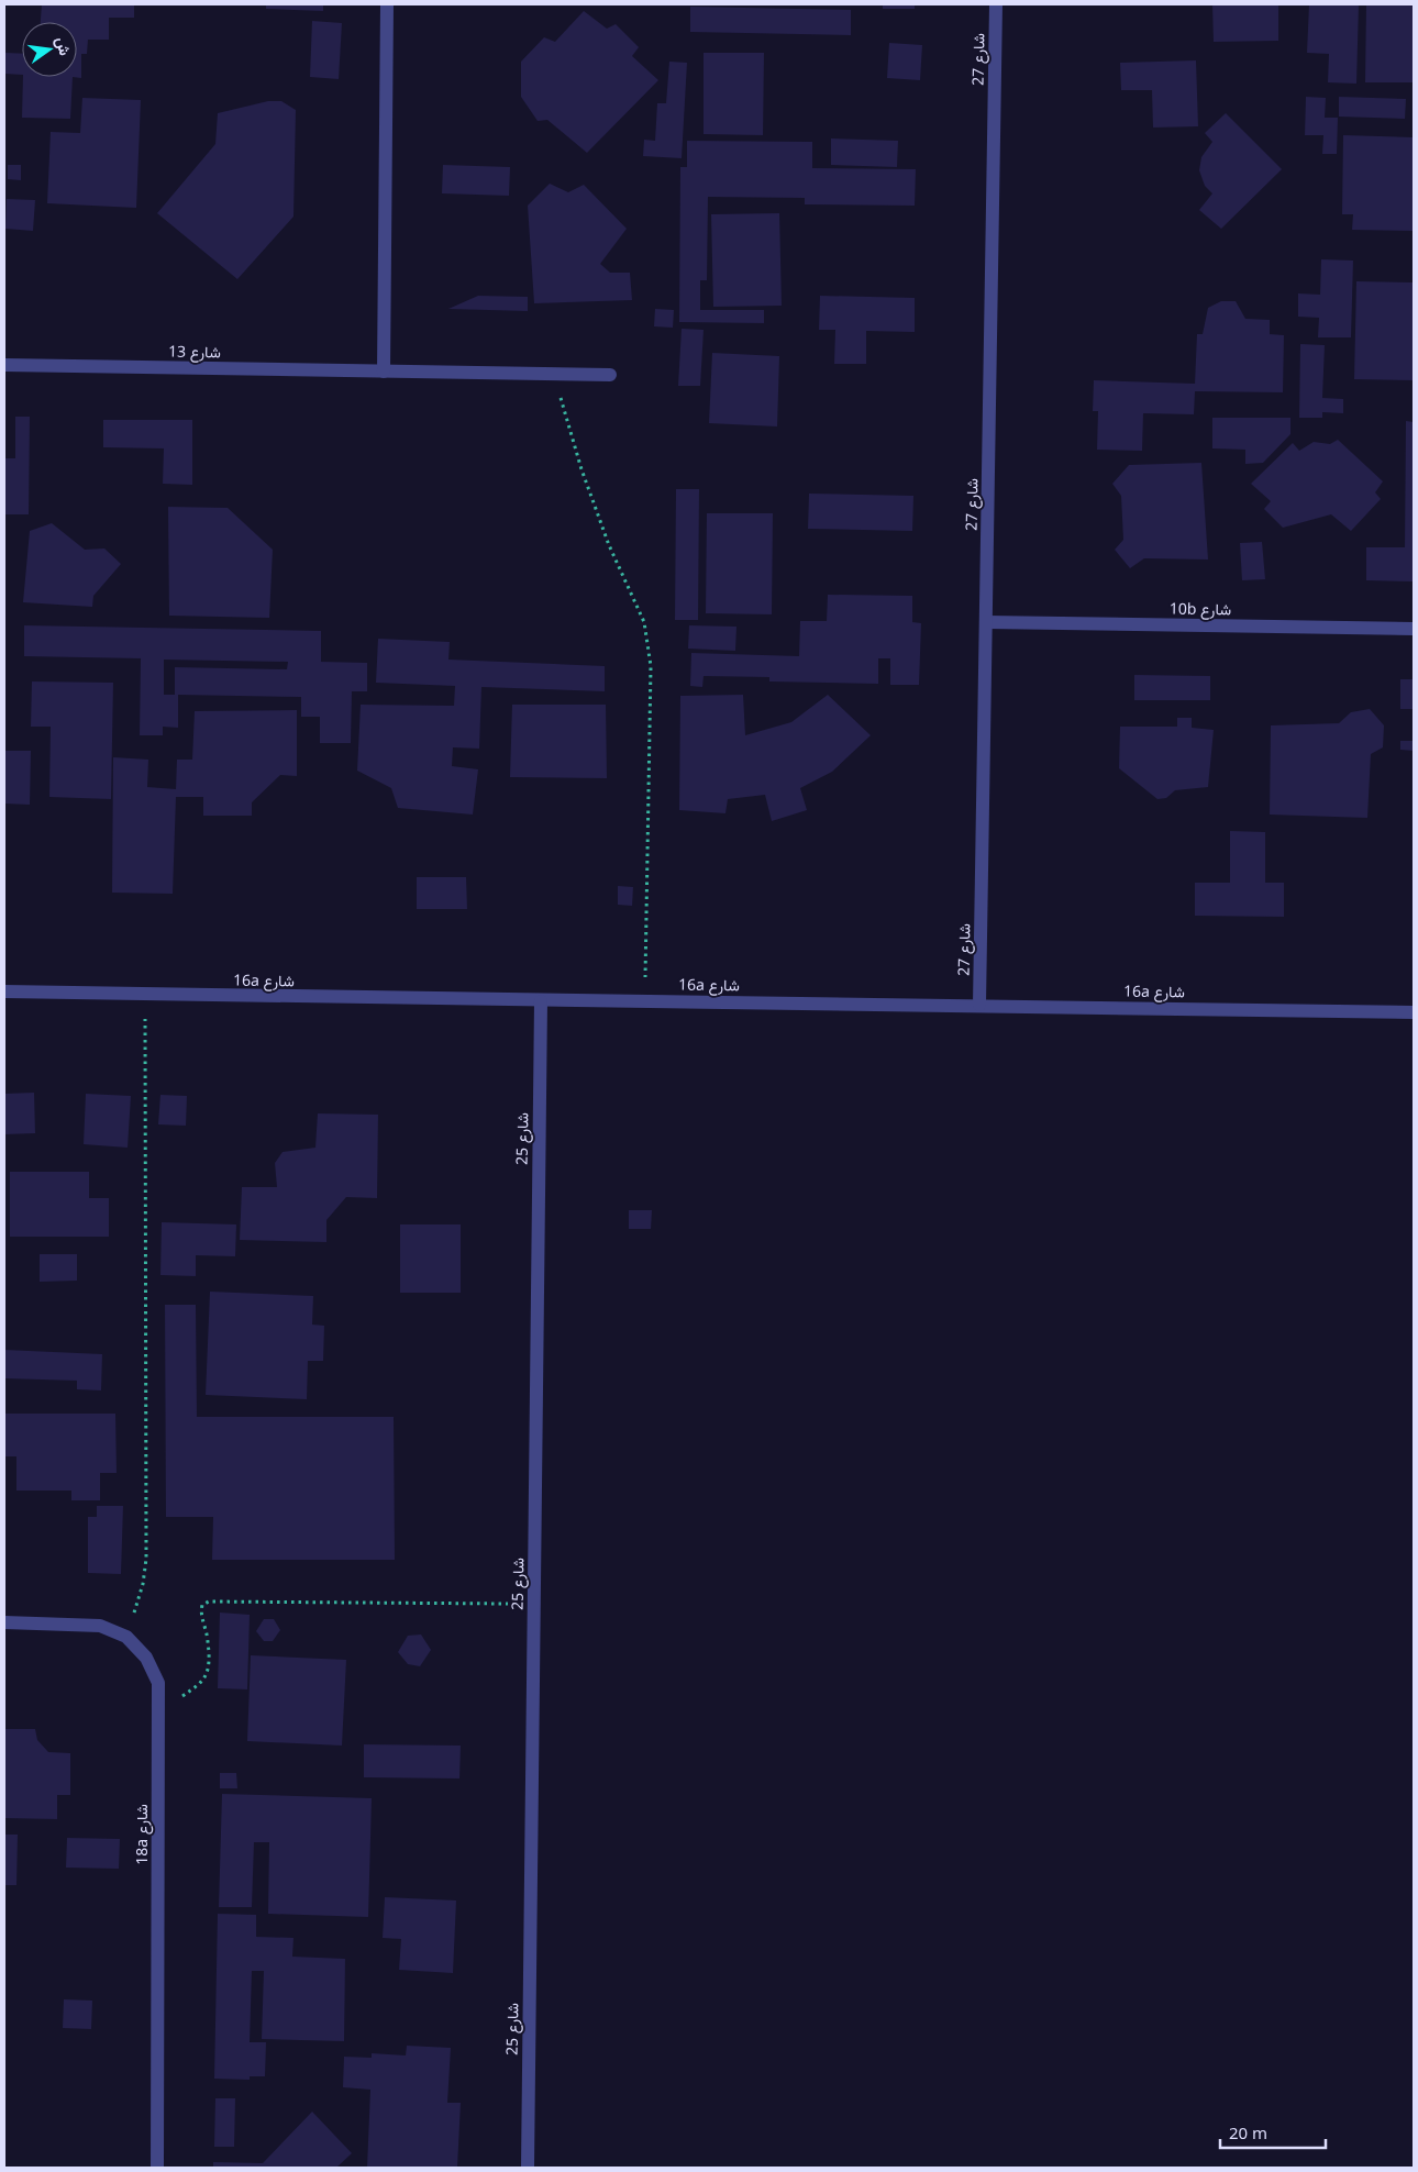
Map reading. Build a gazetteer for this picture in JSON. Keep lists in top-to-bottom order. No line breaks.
{"streets":{"street":["شارع 27","شارع 13","10b شارع","16a شارع","شارع 25","18a شارع"]},"crossings":[["شارع 27","10b شارع"],["شارع 27","16a شارع"],["16a شارع","شارع 25"]],"scale_bar":"20 m","north":"right"}
